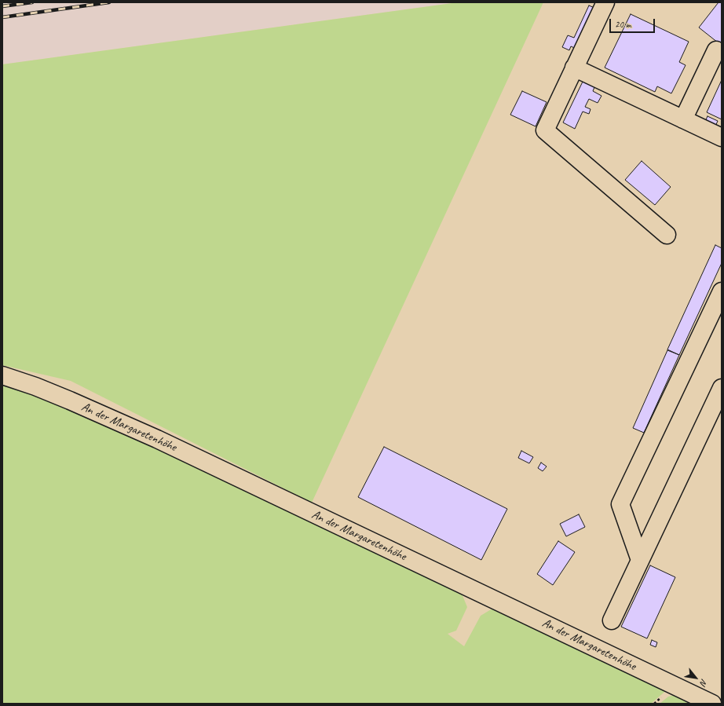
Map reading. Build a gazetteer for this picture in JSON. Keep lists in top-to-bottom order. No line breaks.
{"streets":{"street":["An der Margaretenhöhe"]},"scale_bar":"20 m","north":"bottom right"}
